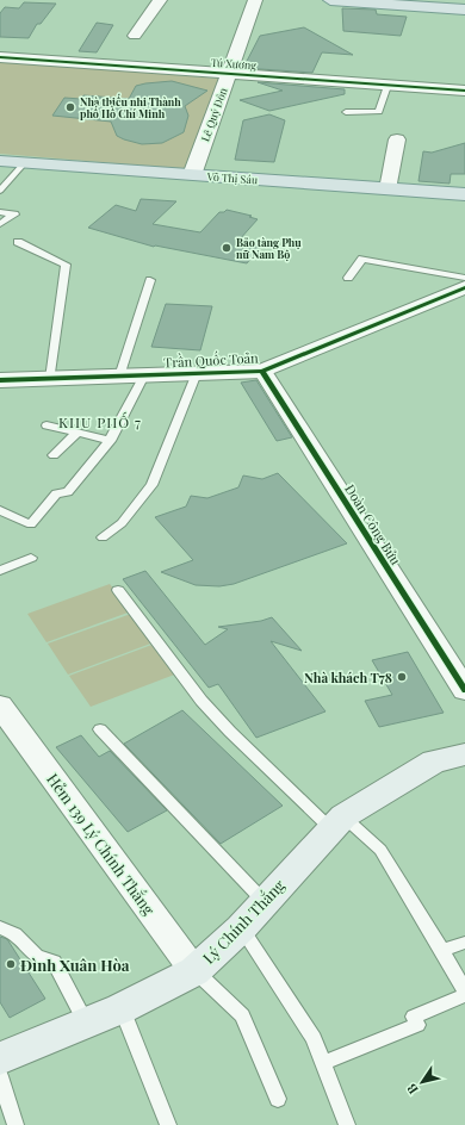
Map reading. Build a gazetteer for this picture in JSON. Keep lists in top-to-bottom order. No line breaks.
{"streets":{"main road":["Võ Thị Sáu","Lý Chính Thắng"],"street":["Tú Xương","Lê Quý Đôn","Trần Quốc Toản","Đoàn Công Bửu","Hẻm 139 Lý Chính Thắng"]},"crossings":[["Tú Xương","Lê Quý Đôn"],["Lê Quý Đôn","Võ Thị Sáu"],["Trần Quốc Toản","Đoàn Công Bửu"],["Hẻm 139 Lý Chính Thắng","Lý Chính Thắng"]],"districts":["KHU PHỐ 7"],"places":["Nhà thiếu nhi Thành phố Hồ Chí Minh","Bảo tàng Phụ nữ Nam Bộ","Nhà khách T78","Đình Xuân Hòa"],"north":"bottom left"}
